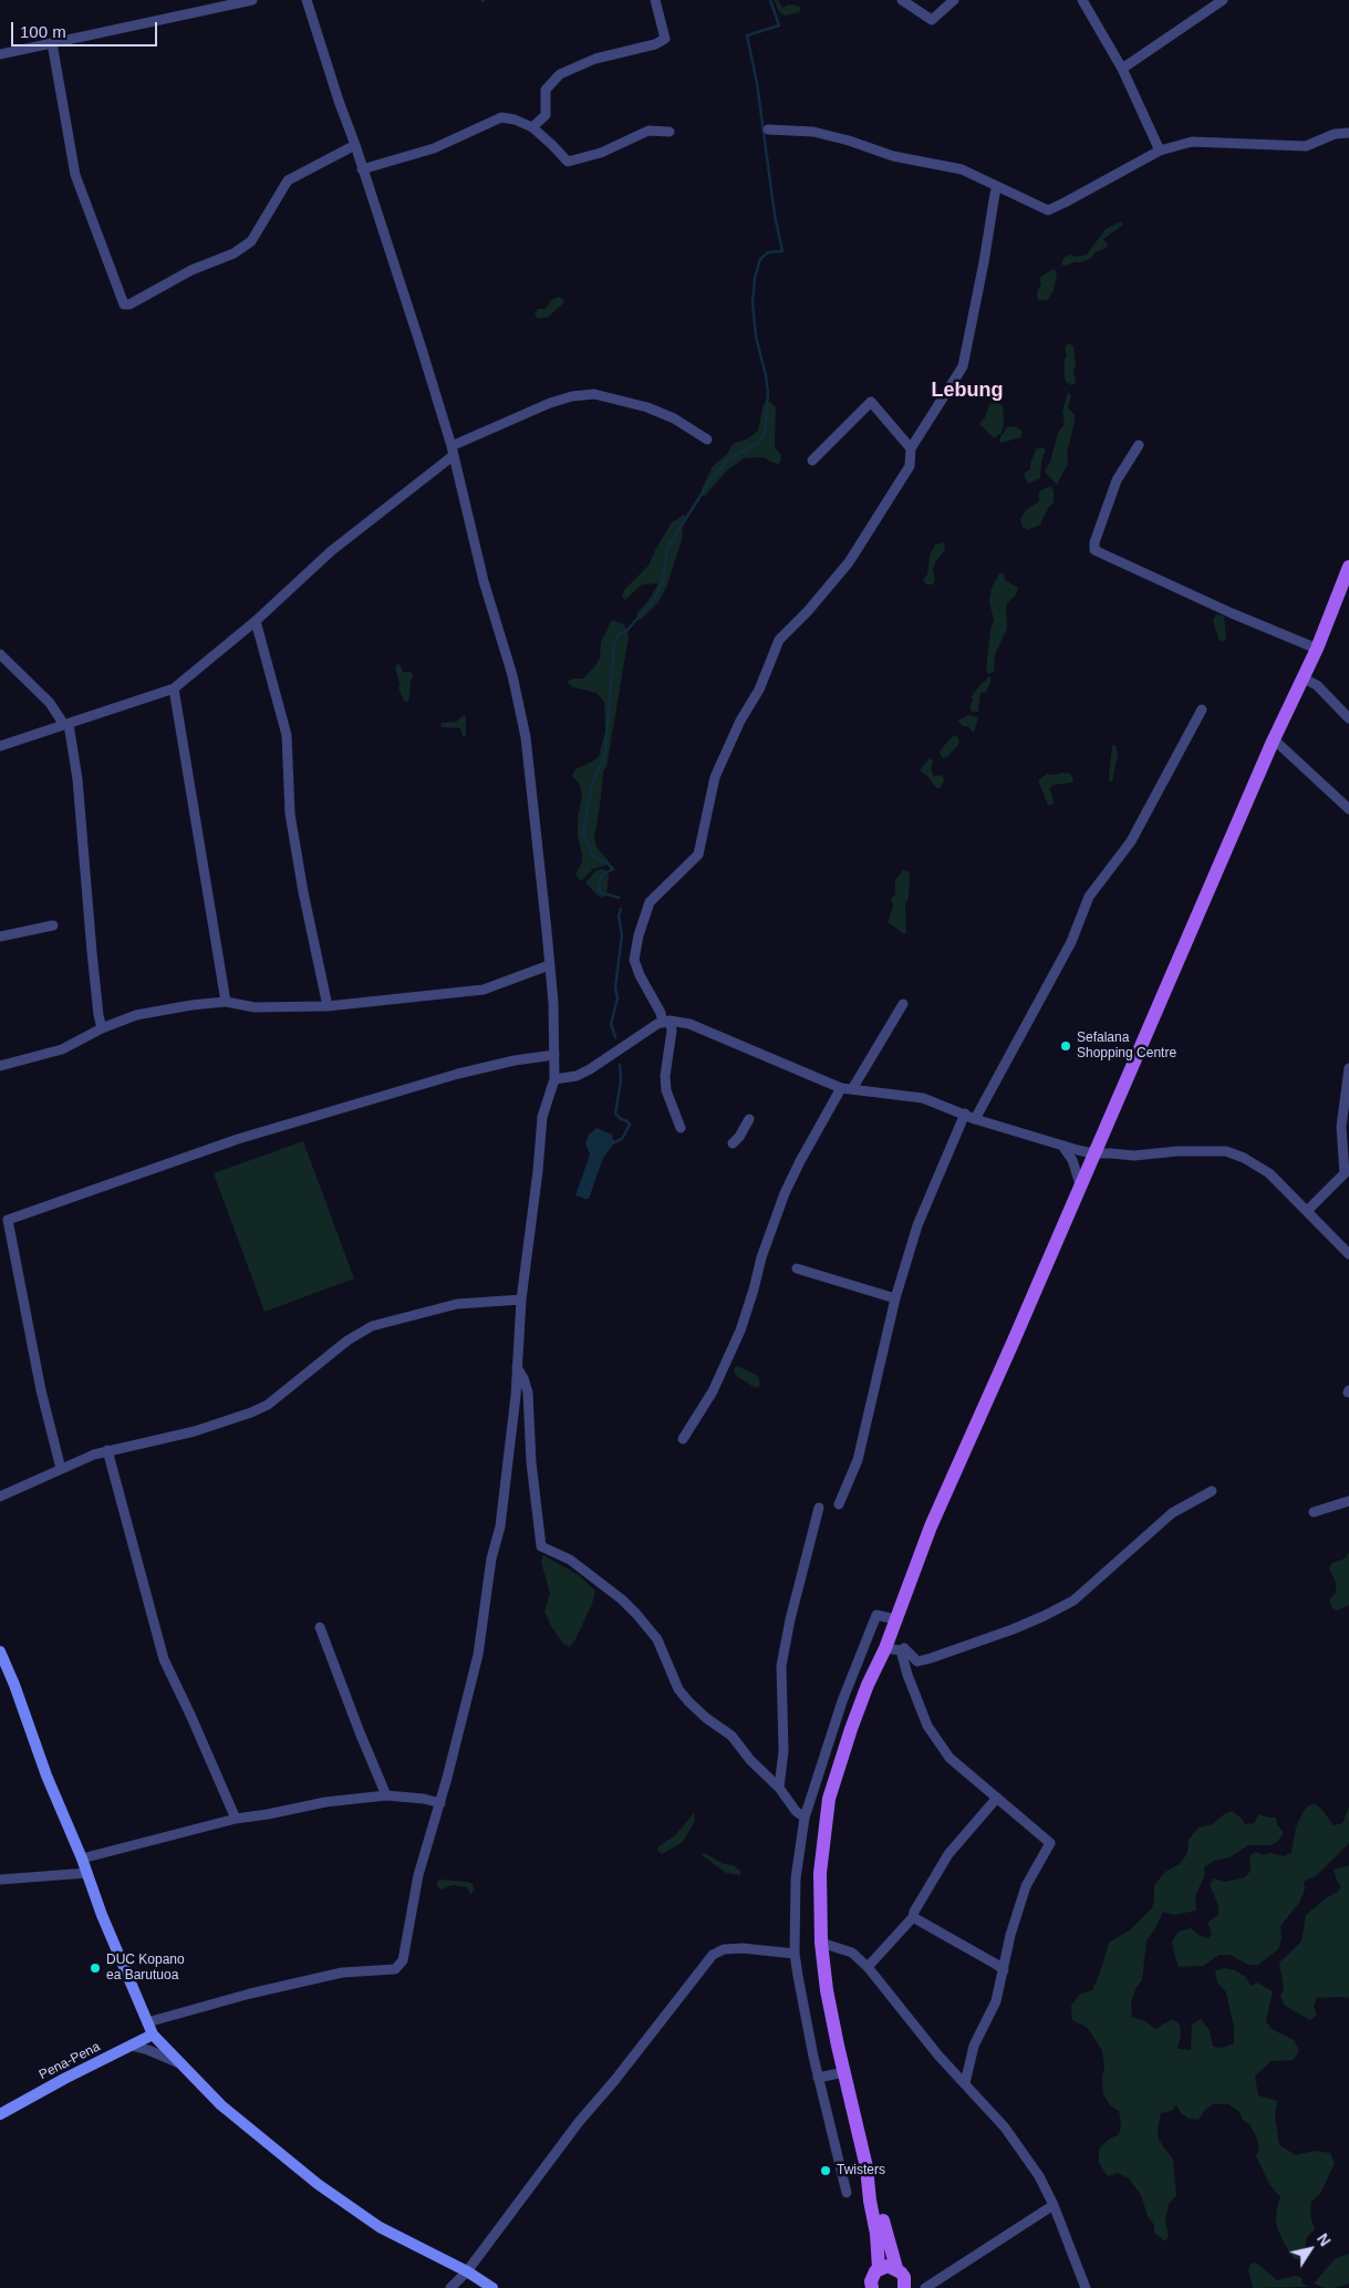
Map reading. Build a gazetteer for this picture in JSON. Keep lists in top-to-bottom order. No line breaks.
{"streets":{"main road":["Pena-Pena"]},"districts":["Lebung"],"places":["Sefalana Shopping Centre","DUC Kopano ea Barutuoa","Twisters"],"scale_bar":"100 m","north":"top right"}
